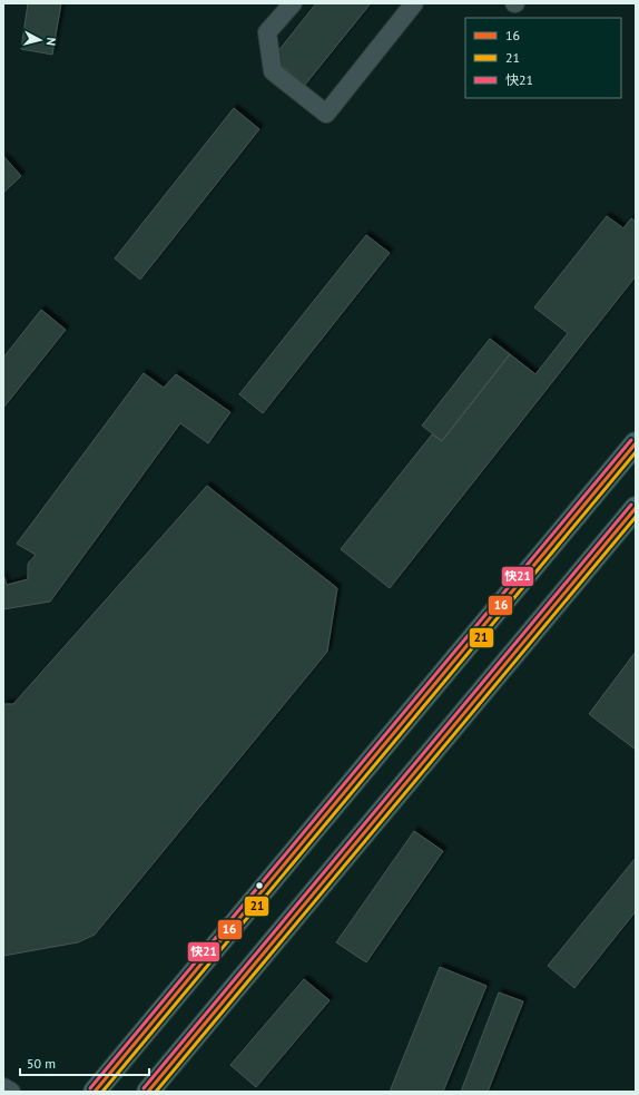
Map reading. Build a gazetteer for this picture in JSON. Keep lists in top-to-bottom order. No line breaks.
{"lines":["transit line 快21","transit line 16","transit line 21"],"legend":["16","21","快21"],"scale_bar":"50 m","north":"right"}
